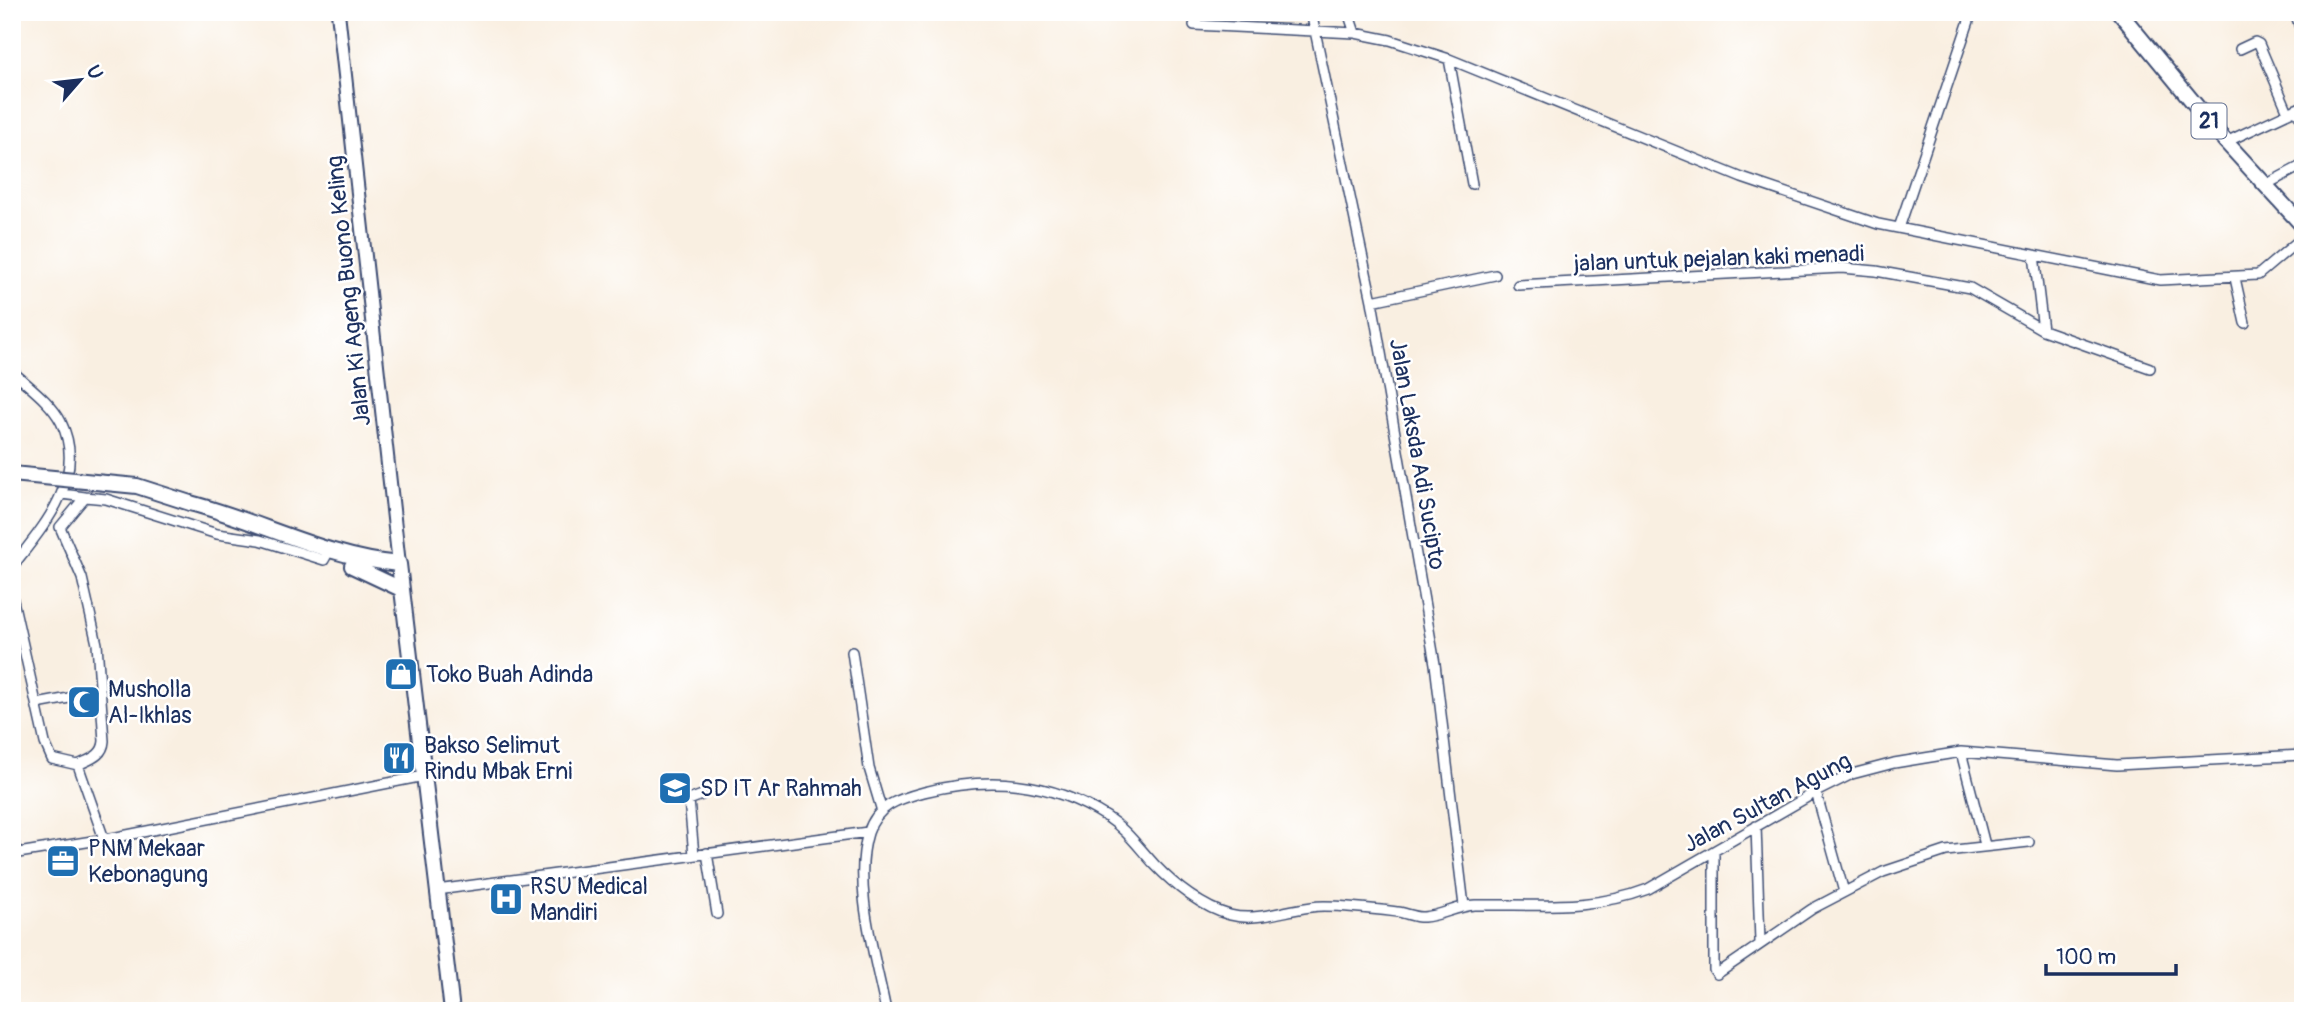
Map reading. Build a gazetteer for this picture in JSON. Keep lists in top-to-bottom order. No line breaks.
{"streets":{"highway":["21"],"main road":["Jalan Ki Ageng Buono Keling"],"street":["jalan untuk pejalan kaki menadi","Jalan Laksda Adi Sucipto","Jalan Sultan Agung"]},"crossings":[["Jalan Laksda Adi Sucipto","Jalan Sultan Agung"]],"places":{"shop":["Toko Buah Adinda"],"mosque":["Musholla Al-Ikhlas"],"restaurant":["Bakso Selimut Rindu Mbak Erni"],"school or university":["SD IT Ar Rahmah"],"office":["PNM Mekaar Kebonagung"],"hospital":["RSU Medical Mandiri"]},"scale_bar":"100 m","north":"top right"}
